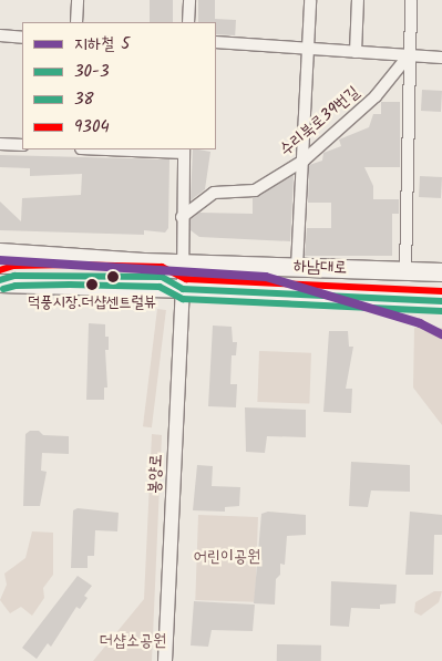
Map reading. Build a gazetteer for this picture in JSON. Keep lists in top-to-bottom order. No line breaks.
{"streets":{"main road":["하남대로"],"street":["수리북로39번길","봉양로"]},"crossings":[["하남대로","봉양로"]],"parks":["어린이공원","더샵소공원"],"places":["덕풍시장.더샵센트럴뷰"],"lines":["metro line 5","transit line 9304","transit line 30-3","transit line 38"],"legend":["지하철 5","30-3","38","9304"]}
